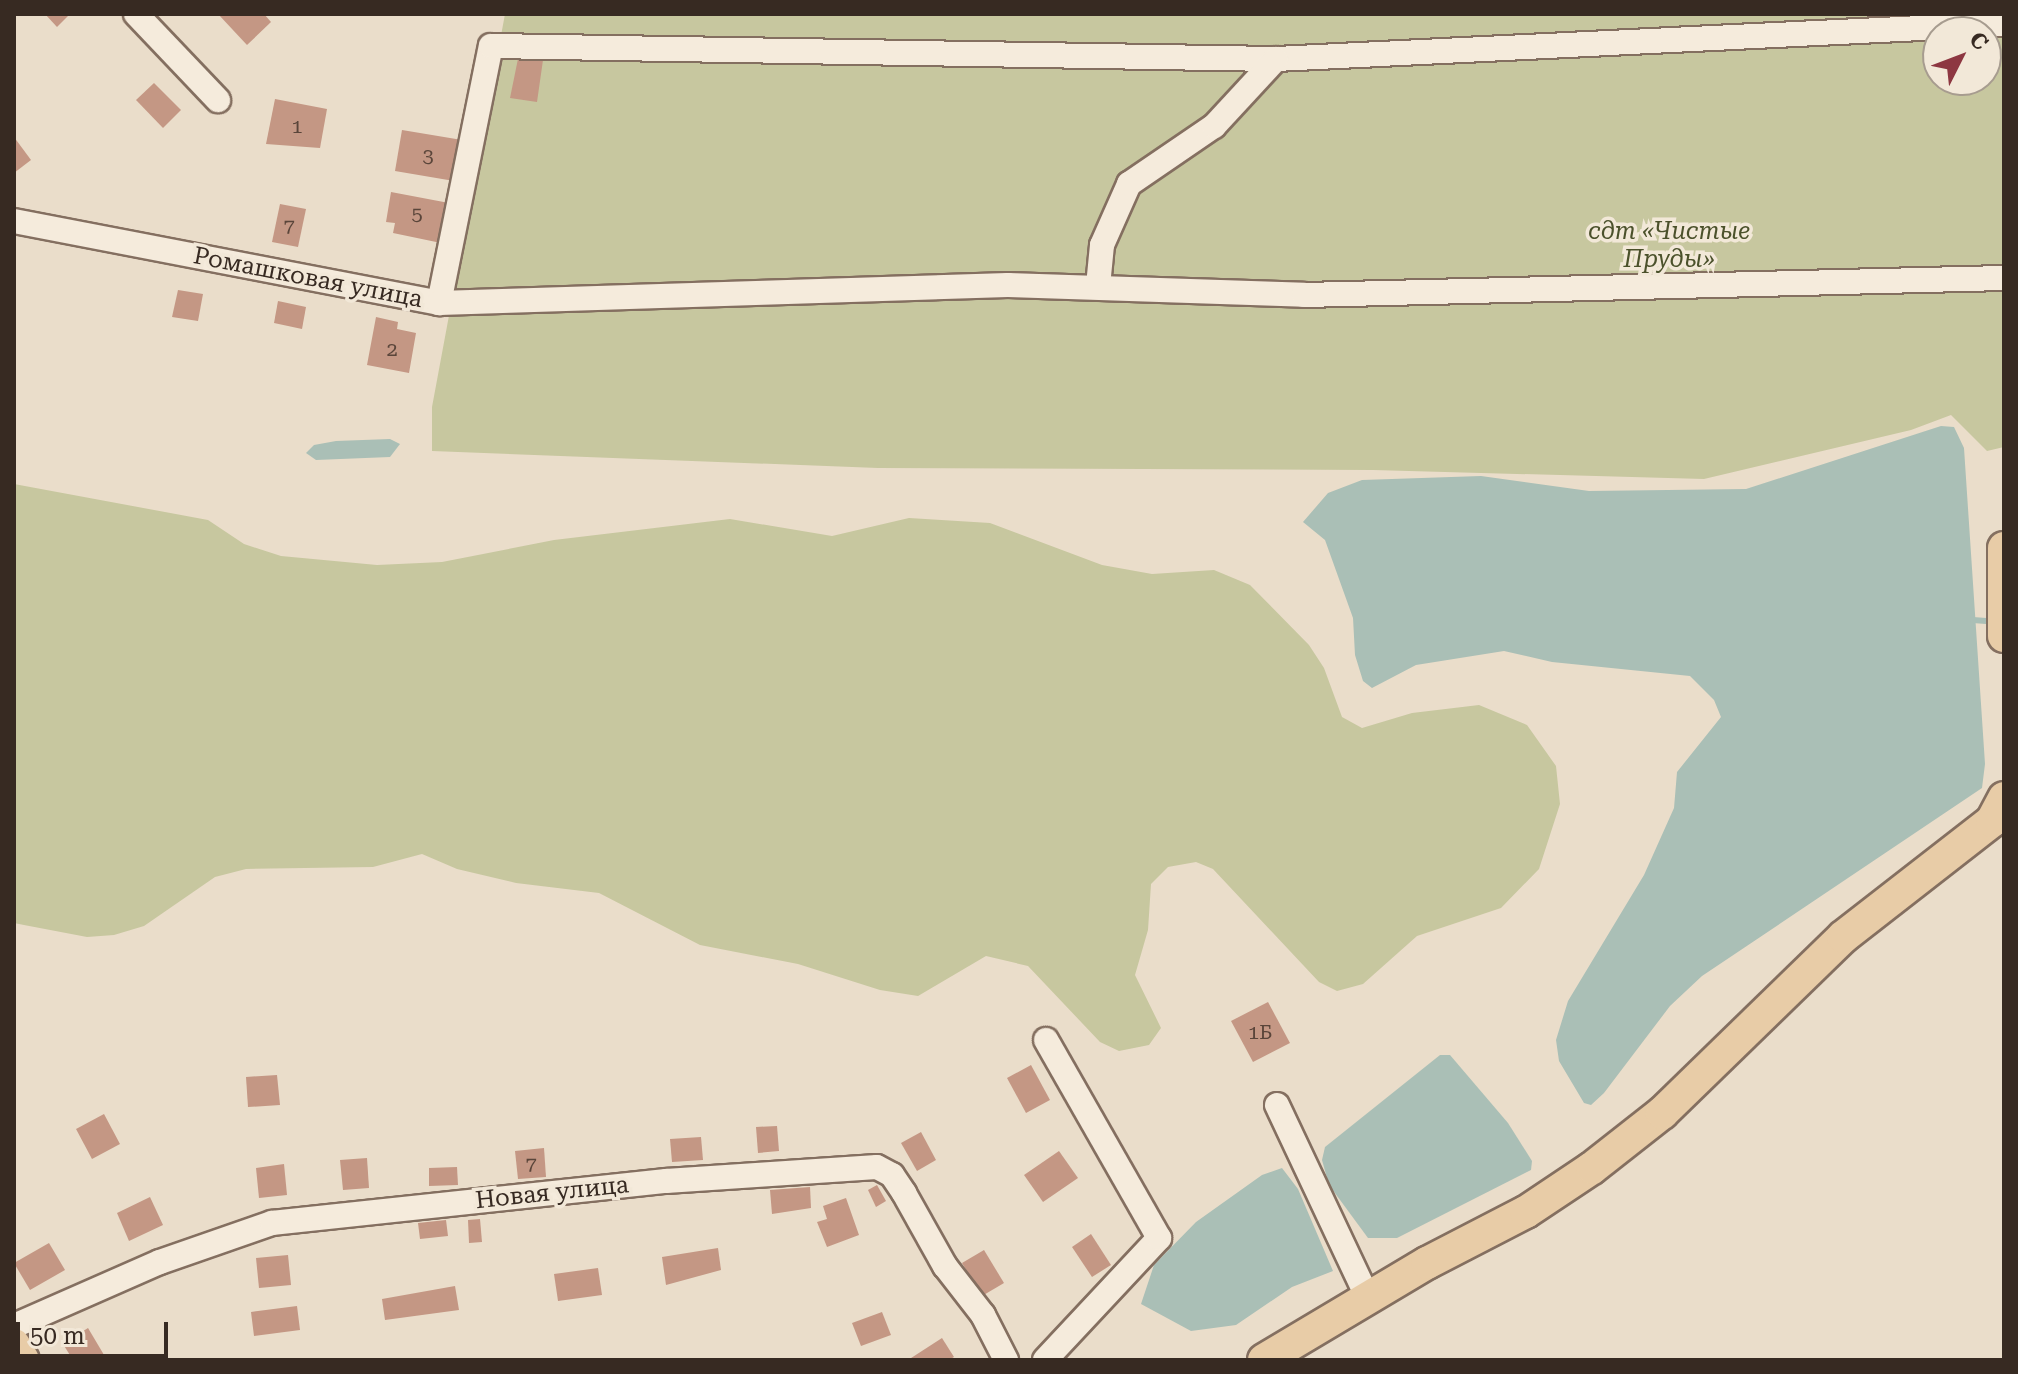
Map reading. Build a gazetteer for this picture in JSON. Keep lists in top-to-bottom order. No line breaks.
{"streets":{"street":["Ромашковая улица","Новая улица"]},"parks":["сдт «Чистые Пруды»"],"house_numbers":["1","3","5","7","2","1Б","7"],"scale_bar":"50 m","north":"top right"}
